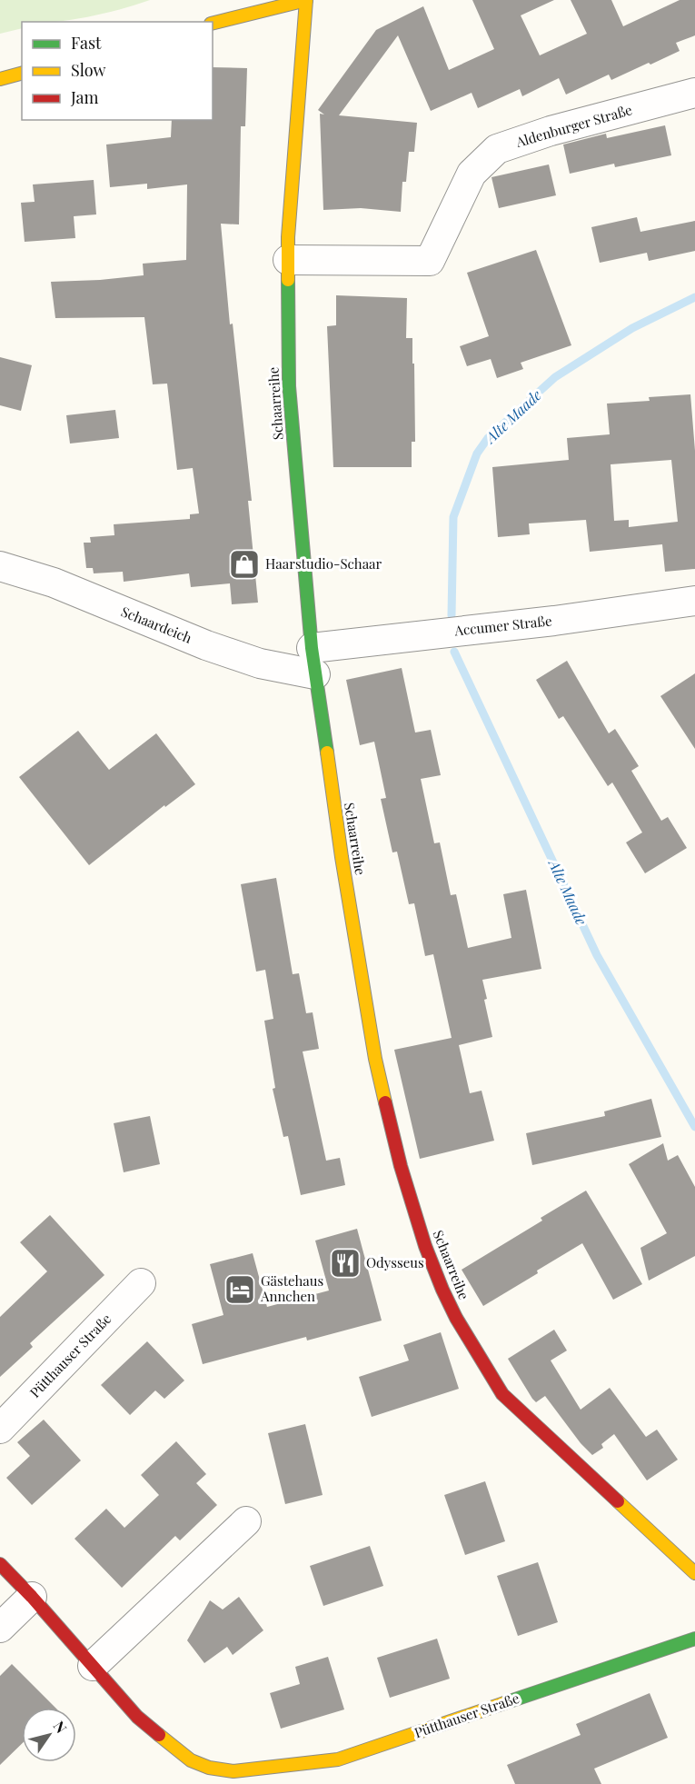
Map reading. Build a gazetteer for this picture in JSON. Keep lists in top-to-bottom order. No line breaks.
{"streets":{"main road":["Schaarreihe","Pütthauser Straße"],"street":["Aldenburger Straße","Schaardeich","Accumer Straße"]},"crossings":[["Aldenburger Straße","Schaarreihe"],["Schaarreihe","Schaardeich"],["Schaarreihe","Accumer Straße"],["Schaardeich","Accumer Straße"]],"water":["Alte Maade"],"places":{"shop":["Haarstudio-Schaar"],"restaurant":["Odysseus"],"hotel":["Gästehaus Annchen"]},"legend":["Fast","Slow","Jam"],"north":"top right"}
